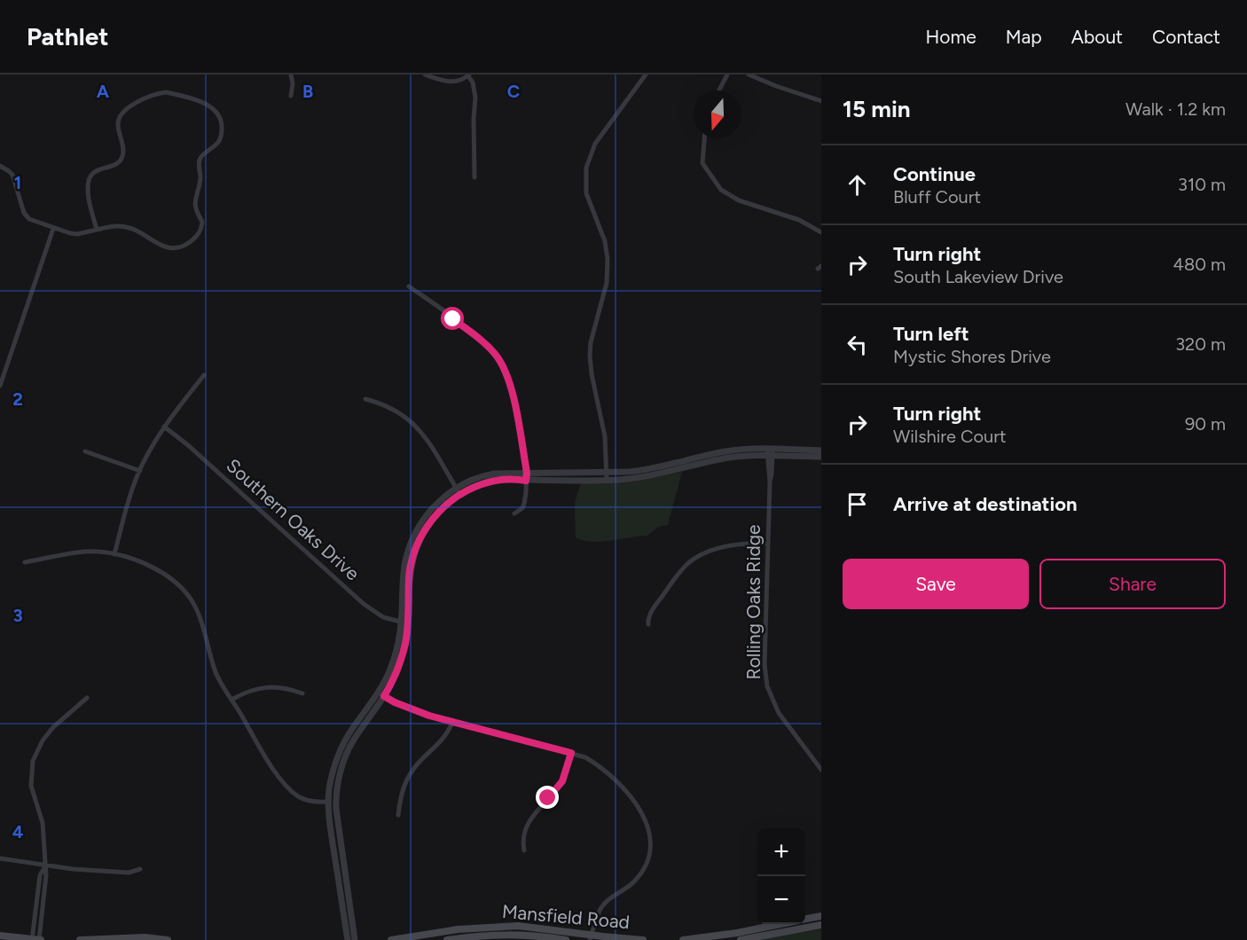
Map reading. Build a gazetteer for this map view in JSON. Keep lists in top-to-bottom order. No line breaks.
{"streets":{"main road":["Mansfield Road"],"street":["Southern Oaks Drive","Rolling Oaks Ridge"]},"north":"bottom","page":{"header":"Pathlet","nav":["Home","Map","About","Contact"],"heading":["15 min","Walk · 1.2 km"],"list":[["Continue","Bluff Court","310 m"],["Turn right","South Lakeview Drive","480 m"],["Turn left","Mystic Shores Drive","320 m"],["Turn right","Wilshire Court","90 m"],"Arrive at destination"],"buttons":["Save","Share"],"map_buttons":["+","−"]},"grid":{"columns":["A","B","C"],"rows":["1","2","3","4"]}}
